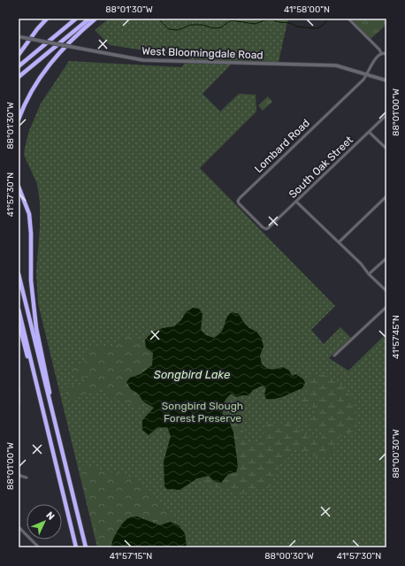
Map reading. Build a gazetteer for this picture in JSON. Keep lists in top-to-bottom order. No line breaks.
{"streets":{"street":["West Bloomingdale Road","Lombard Road","South Oak Street"]},"crossings":[["West Bloomingdale Road","Lombard Road"],["Lombard Road","South Oak Street"]],"water":["Songbird Lake"],"parks":["Songbird Slough Forest Preserve"],"north":"top right","coordinates":["88°01'30\"W","41°58'00\"N","88°01'00\"W","41°57'30\"N","41°57'45\"N","88°00'30\"W","41°57'15\"N"]}
